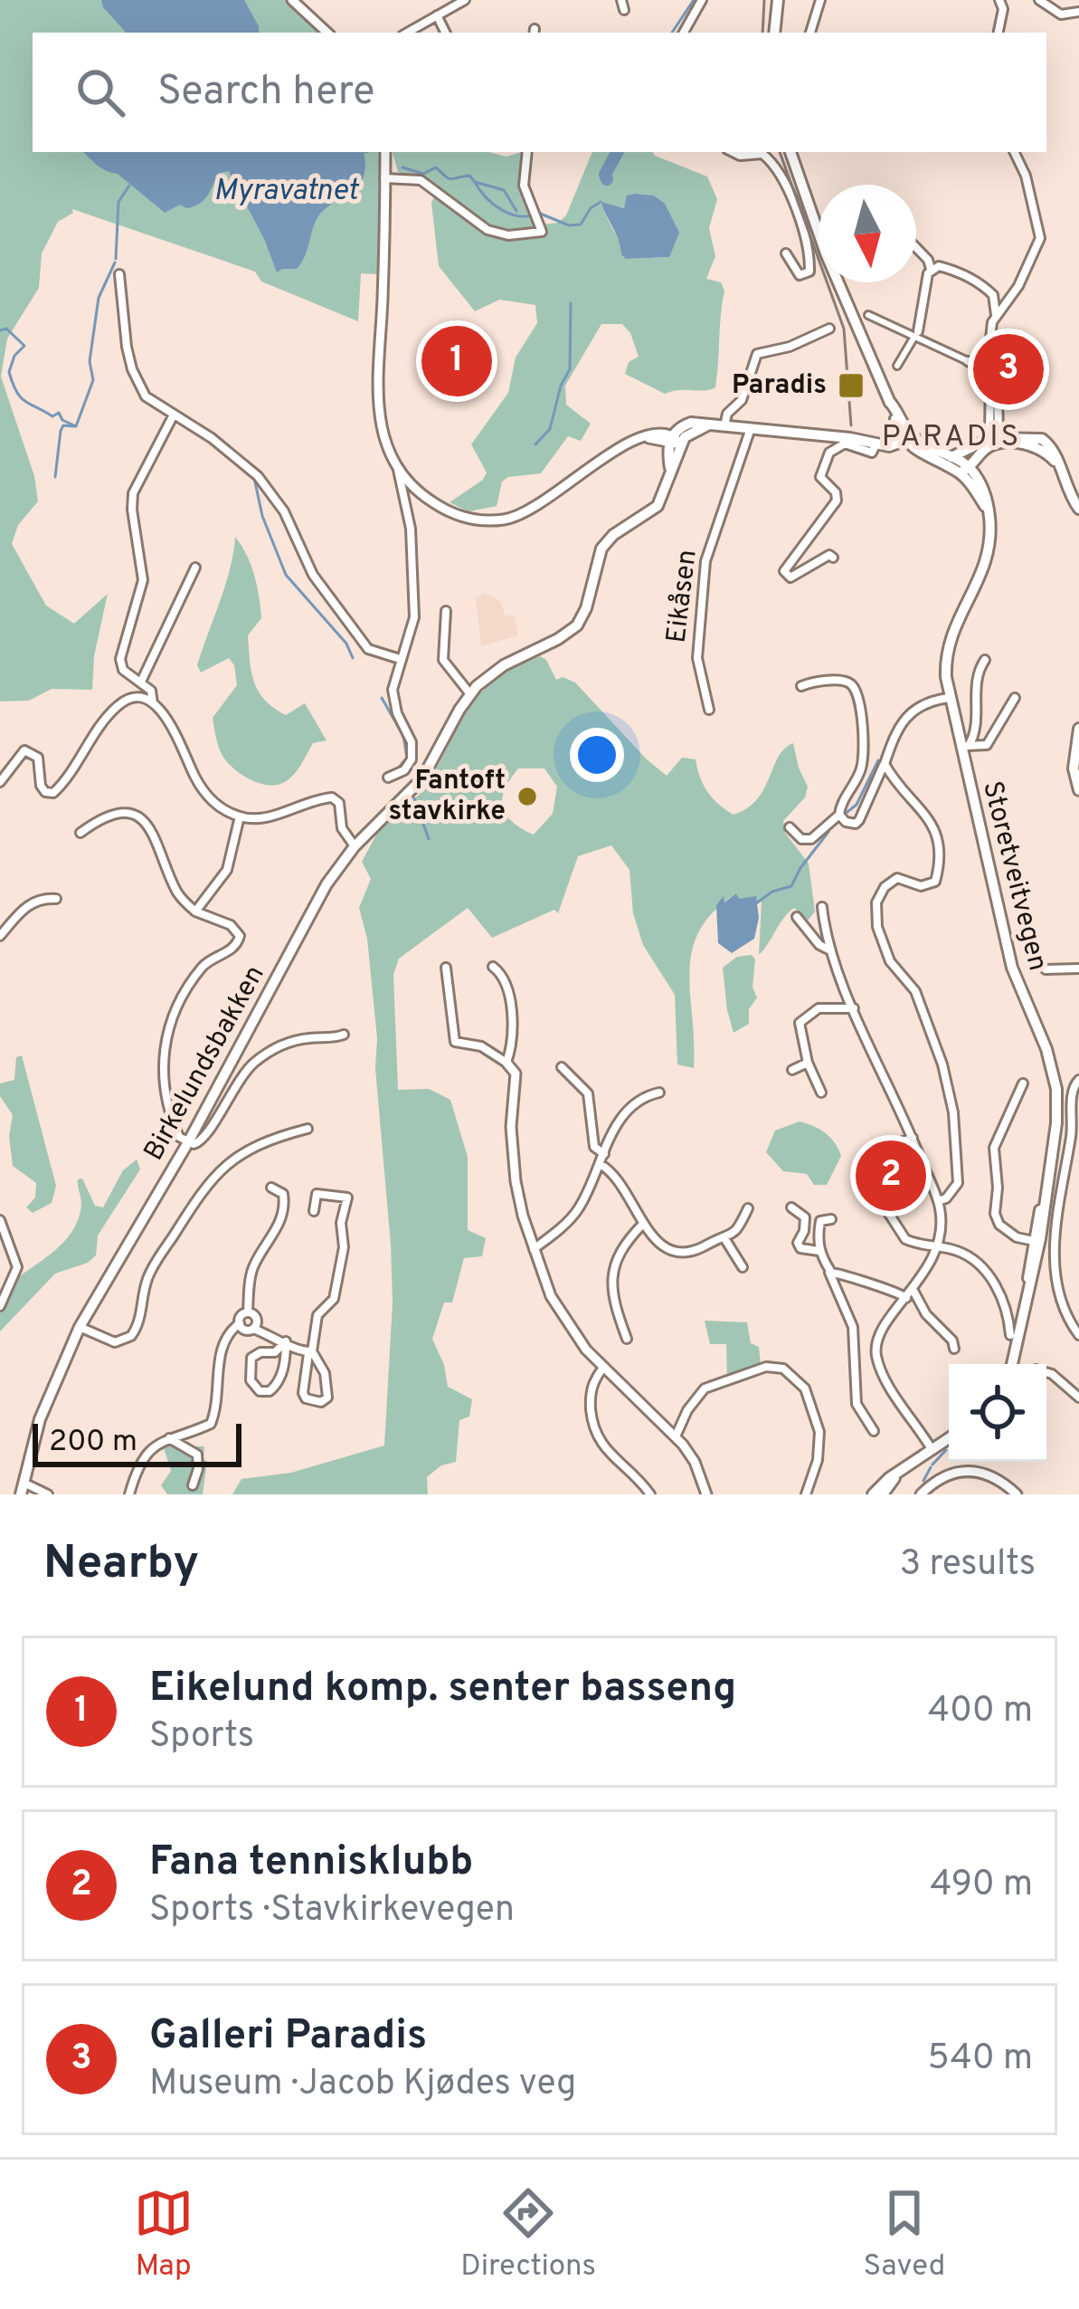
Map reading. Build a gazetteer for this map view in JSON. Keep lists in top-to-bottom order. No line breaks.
{"streets":{"main road":["Storetveitvegen","Birkelundsbakken"],"street":["Eikåsen"]},"districts":["PARADIS"],"water":["Myravatnet"],"places":{"transit":["Paradis"],"other":["Fantoft stavkirke"]},"scale_bar":"200 m","north":"bottom","page":{"search":"Search here","pins":["1","3","2"],"scale":"200 m","heading":["Nearby","3 results"],"list":[{"mark":"1","name":"Eikelund komp. senter basseng","note":"Sports","value":"400 m"},{"mark":"2","name":"Fana tennisklubb","note":"Sports · Stavkirkevegen","value":"490 m"},{"mark":"3","name":"Galleri Paradis","note":"Museum · Jacob Kjødes veg","value":"540 m"}],"nav":["Map","Directions","Saved"]}}
